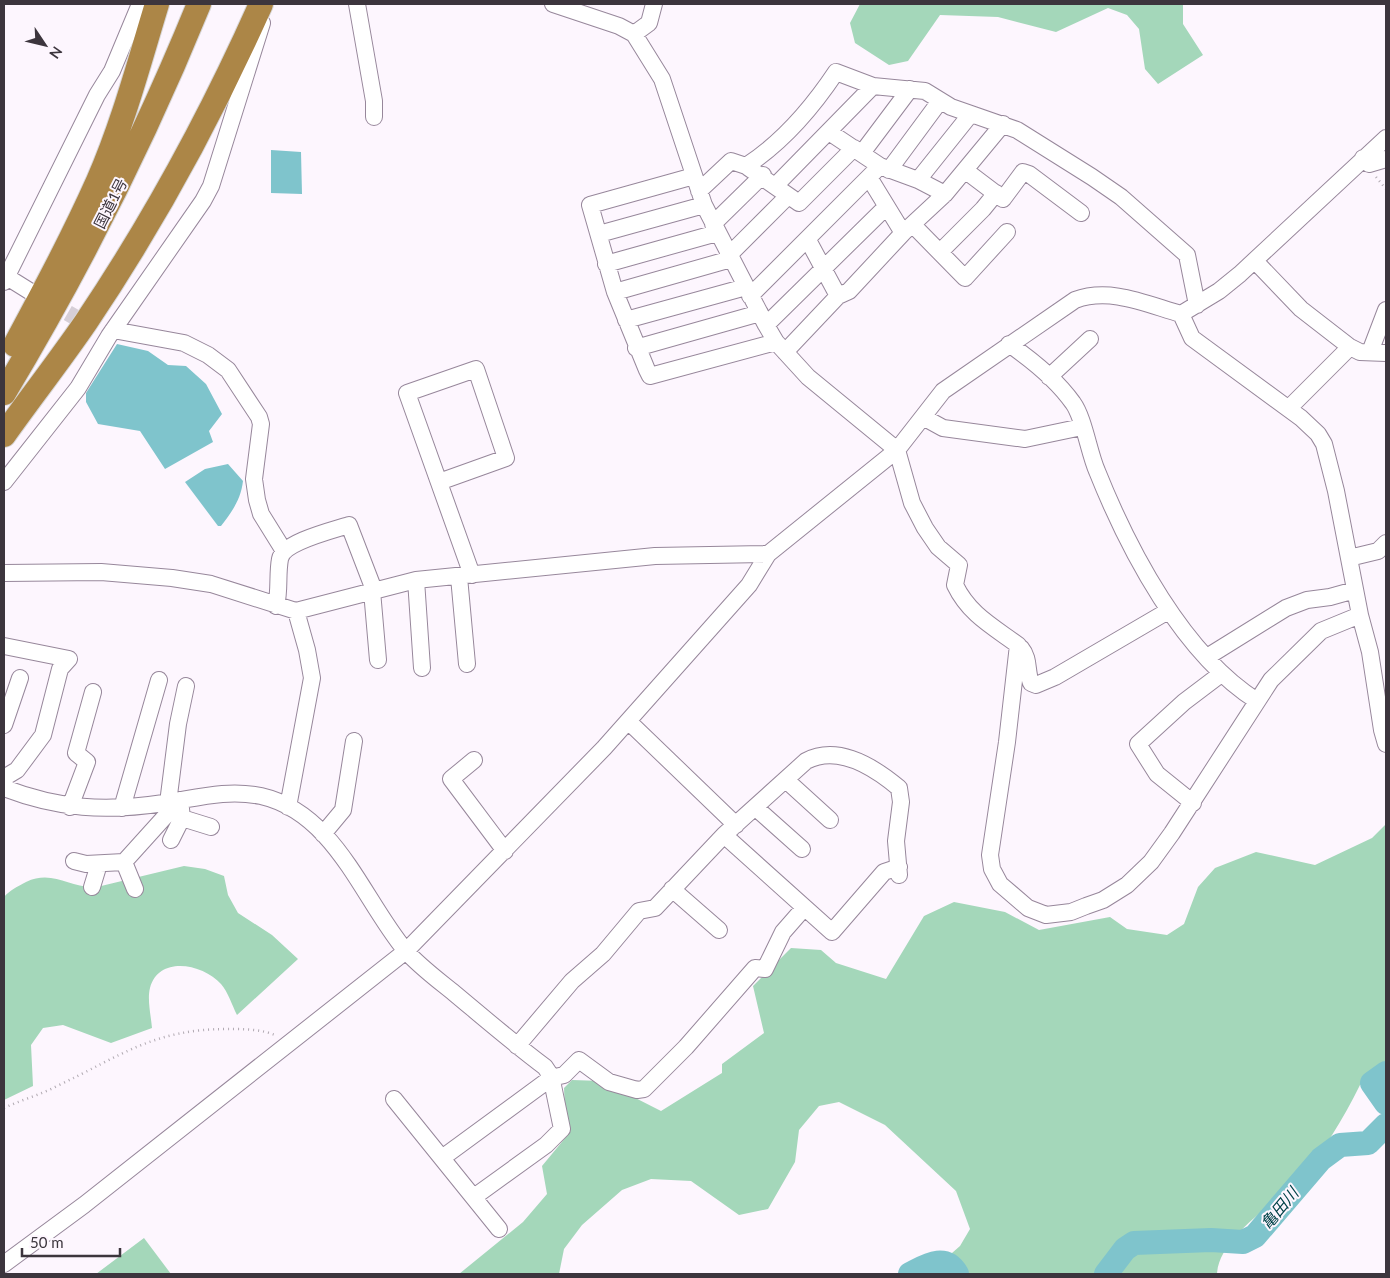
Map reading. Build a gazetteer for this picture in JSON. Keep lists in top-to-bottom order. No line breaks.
{"streets":{"highway":["国道1号"]},"water":["亀田川"],"scale_bar":"50 m","north":"bottom right"}
